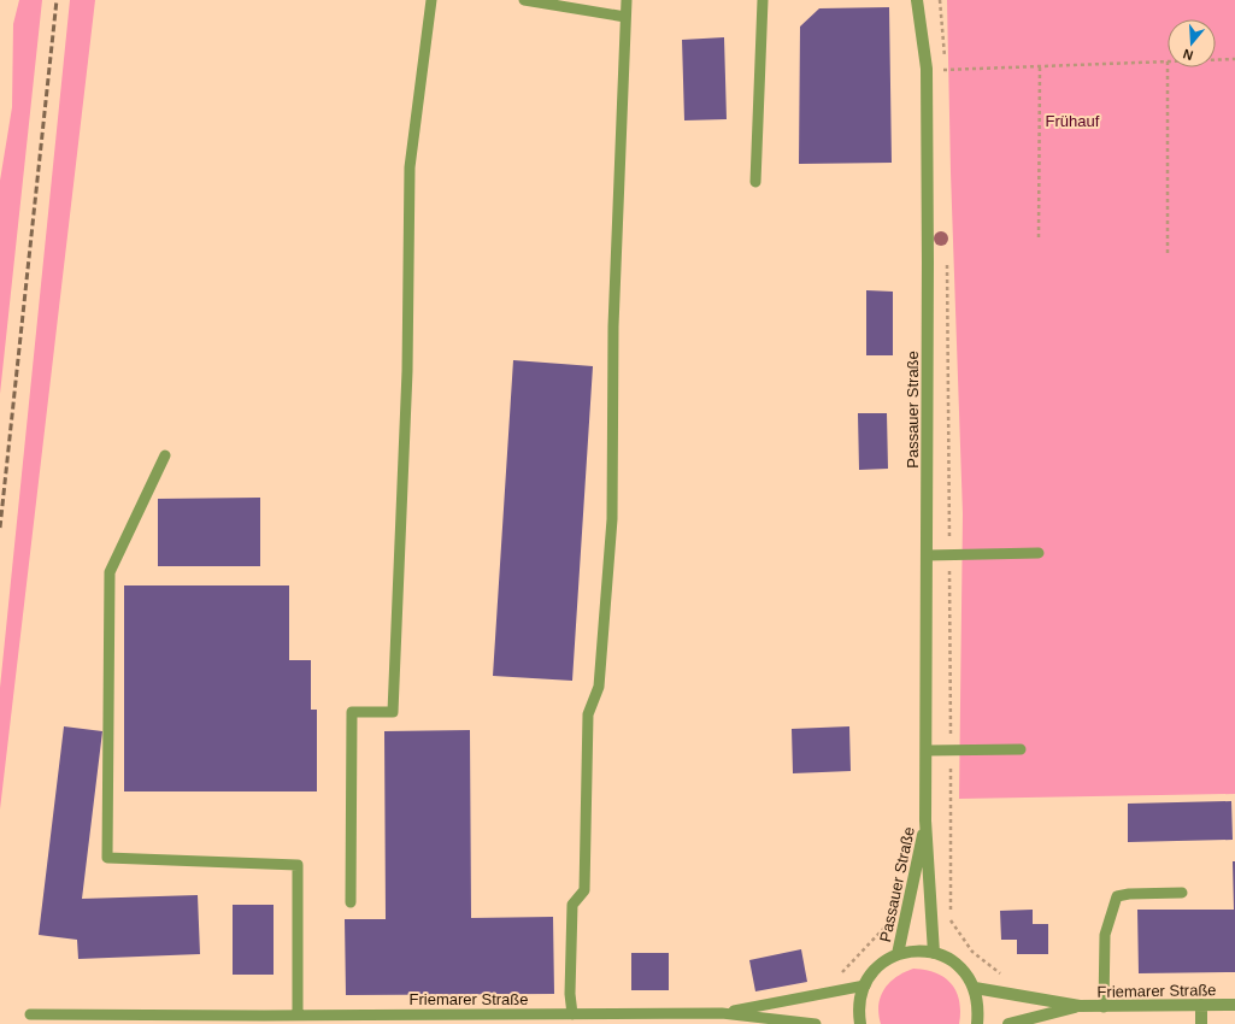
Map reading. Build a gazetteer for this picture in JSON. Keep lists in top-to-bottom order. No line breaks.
{"streets":{"street":["Passauer Straße","Friemarer Straße"]},"parks":["Frühauf"],"north":"bottom"}
